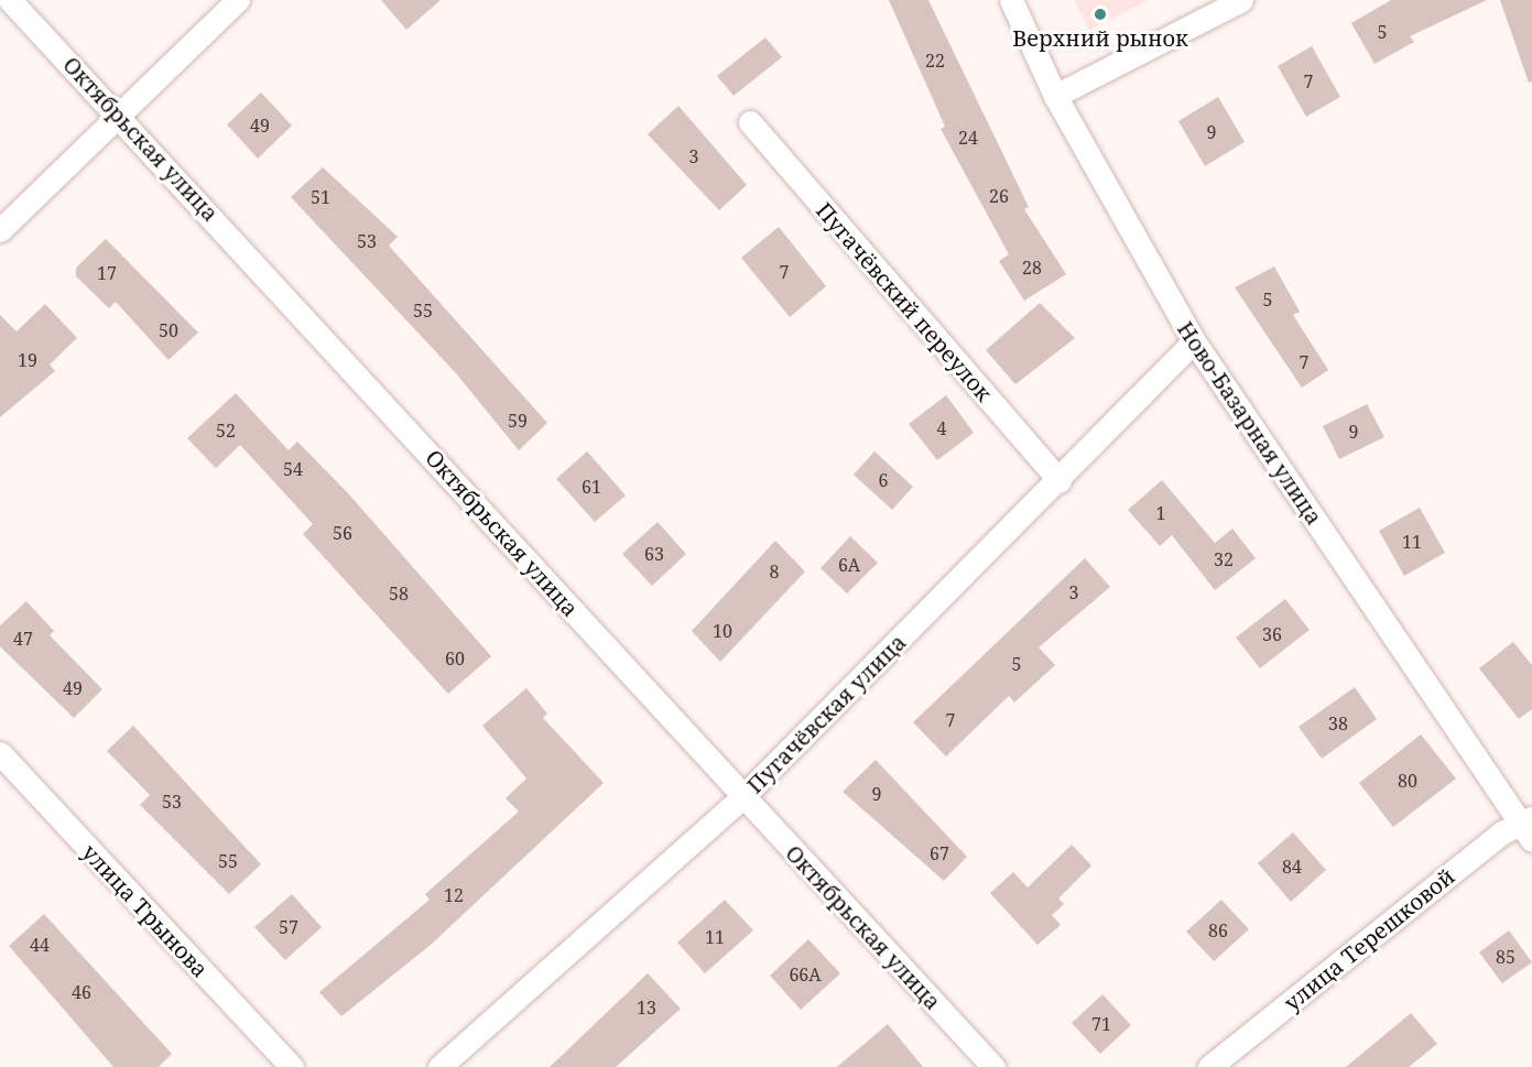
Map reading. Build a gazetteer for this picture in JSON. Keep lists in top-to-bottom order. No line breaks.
{"streets":{"street":["Октябрьская улица","Пугачёвский переулок","Ново-Базарная улица","Пугачёвская улица","улица Трынова","улица Терешковой"]},"crossings":[["Октябрьская улица","Пугачёвская улица"],["Пугачёвский переулок","Пугачёвская улица"],["Ново-Базарная улица","Пугачёвская улица"],["Ново-Базарная улица","улица Терешковой"]],"places":["Верхний рынок"],"house_numbers":["5","22","7","49","9","24","3","26","51","53","28","7","17","5","55","50","19","7","59","4","52","9","54","6","61","1","56","11","63","32","6А","8","3","58","10","36","47","60","5","49","7","38","80","9","53","67","55","84","12","57","86","11","44","85","66А","46","13","71"]}
